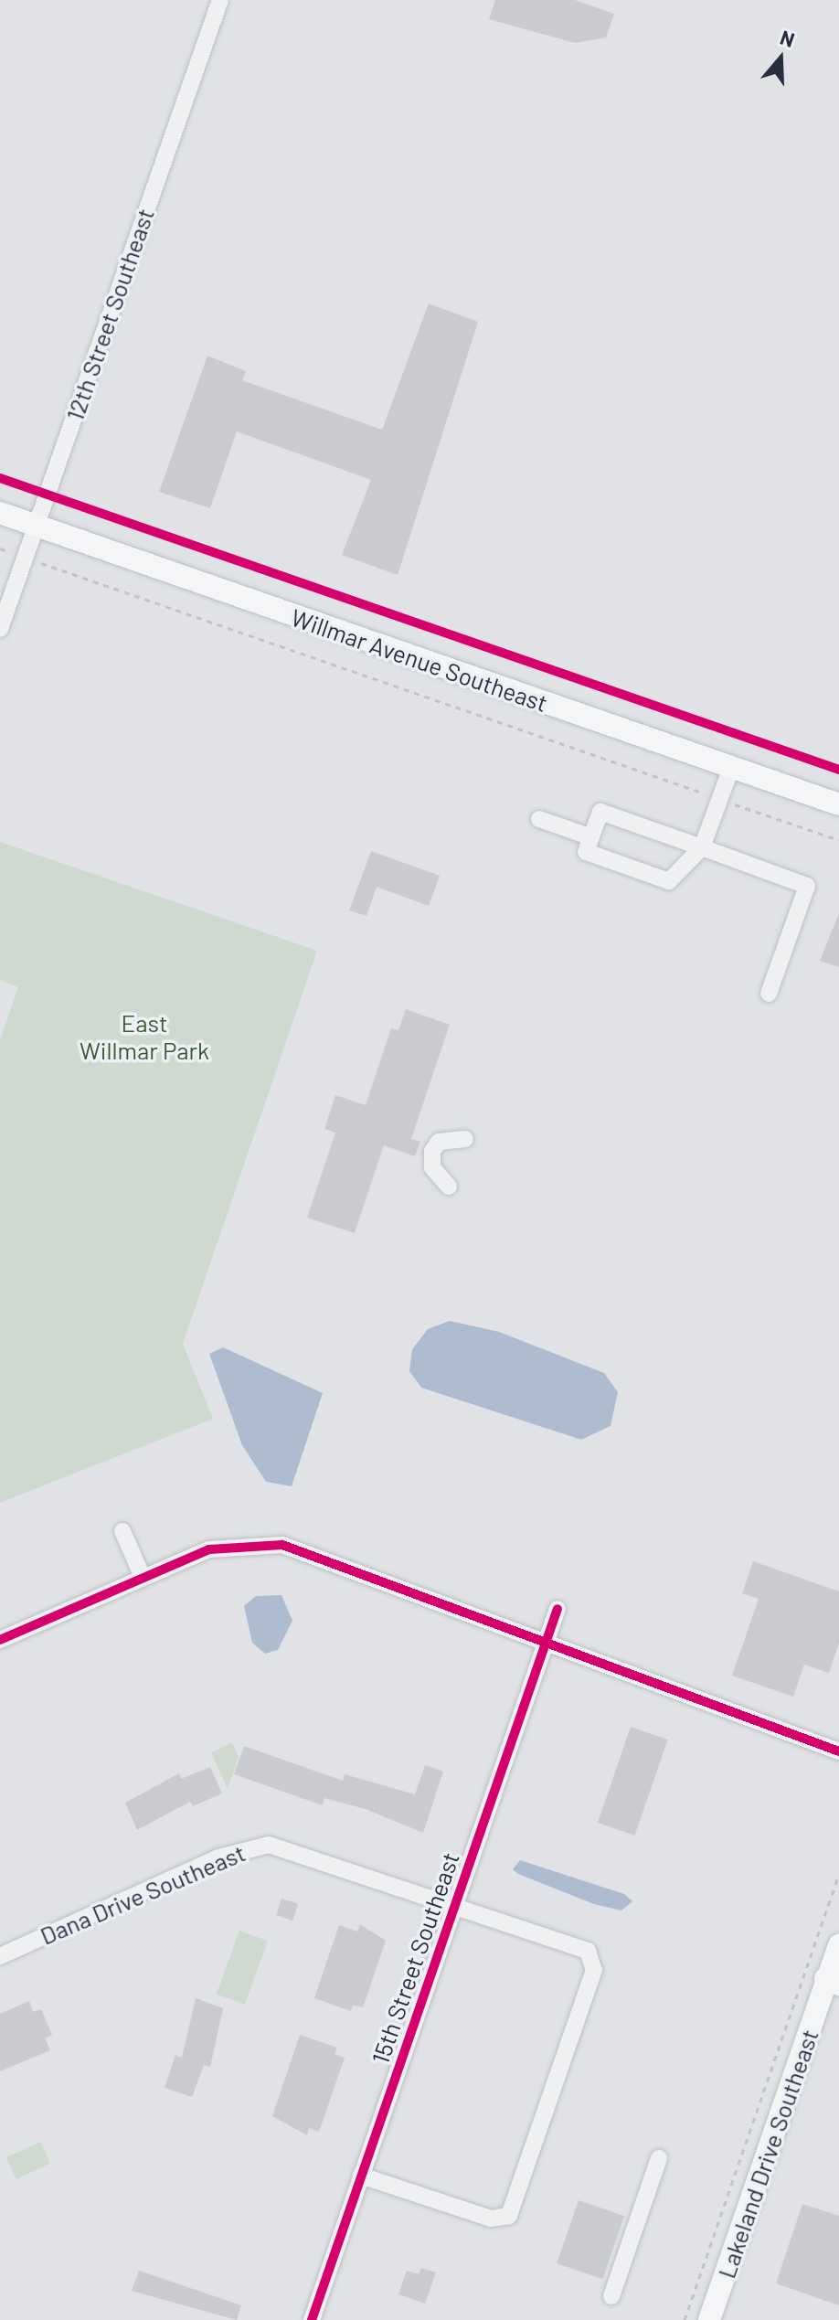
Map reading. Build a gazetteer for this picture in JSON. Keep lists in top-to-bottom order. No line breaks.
{"streets":{"main road":["Willmar Avenue Southeast","Lakeland Drive Southeast"],"street":["12th Street Southeast","Dana Drive Southeast","15th Street Southeast"]},"crossings":[["12th Street Southeast","Willmar Avenue Southeast"],["Dana Drive Southeast","15th Street Southeast"]],"parks":["East Willmar Park"],"north":"top"}
